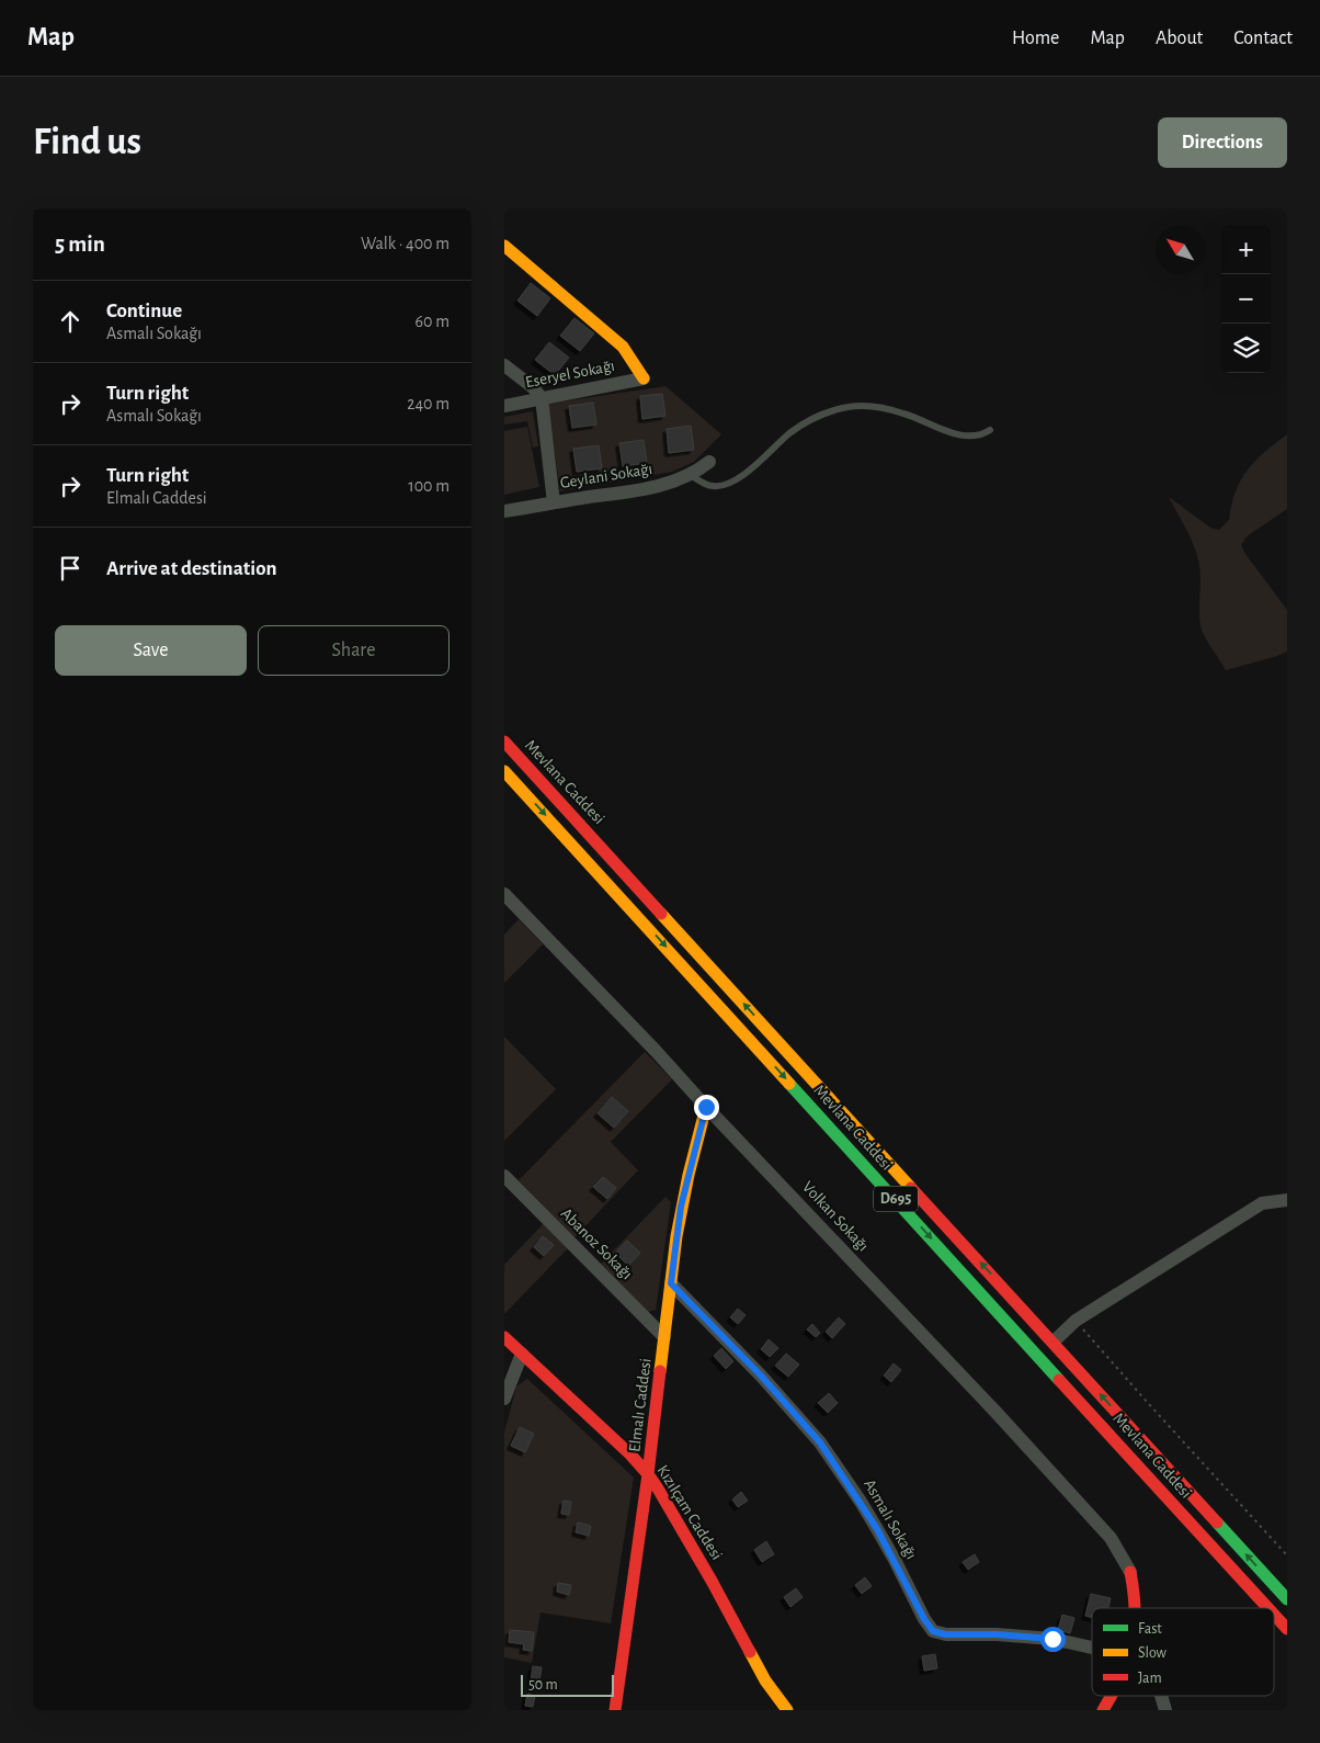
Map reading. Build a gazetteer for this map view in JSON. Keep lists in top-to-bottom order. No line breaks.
{"streets":{"main road":["Mevlana Caddesi","D695","Elmalı Caddesi","Kızılçam Caddesi"],"street":["Eseryel Sokağı","Geylani Sokağı","Volkan Sokağı","Abanoz Sokağı","Asmalı Sokağı"]},"crossings":[["Volkan Sokağı","Elmalı Caddesi"],["Abanoz Sokağı","Elmalı Caddesi"],["Elmalı Caddesi","Kızılçam Caddesi"],["Elmalı Caddesi","Asmalı Sokağı"]],"legend":["Fast","Slow","Jam"],"scale_bar":"50 m","north":"top left","page":{"header":"Map","nav":["Home","Map","About","Contact"],"buttons":["Directions",["Save","Share"]],"title":"Find us","heading":["5 min","Walk · 400 m"],"map_buttons":["+","−"],"list":[["Continue","Asmalı Sokağı","60 m"],["Turn right","Asmalı Sokağı","240 m"],["Turn right","Elmalı Caddesi","100 m"],"Arrive at destination"],"scale":"50 m"}}
